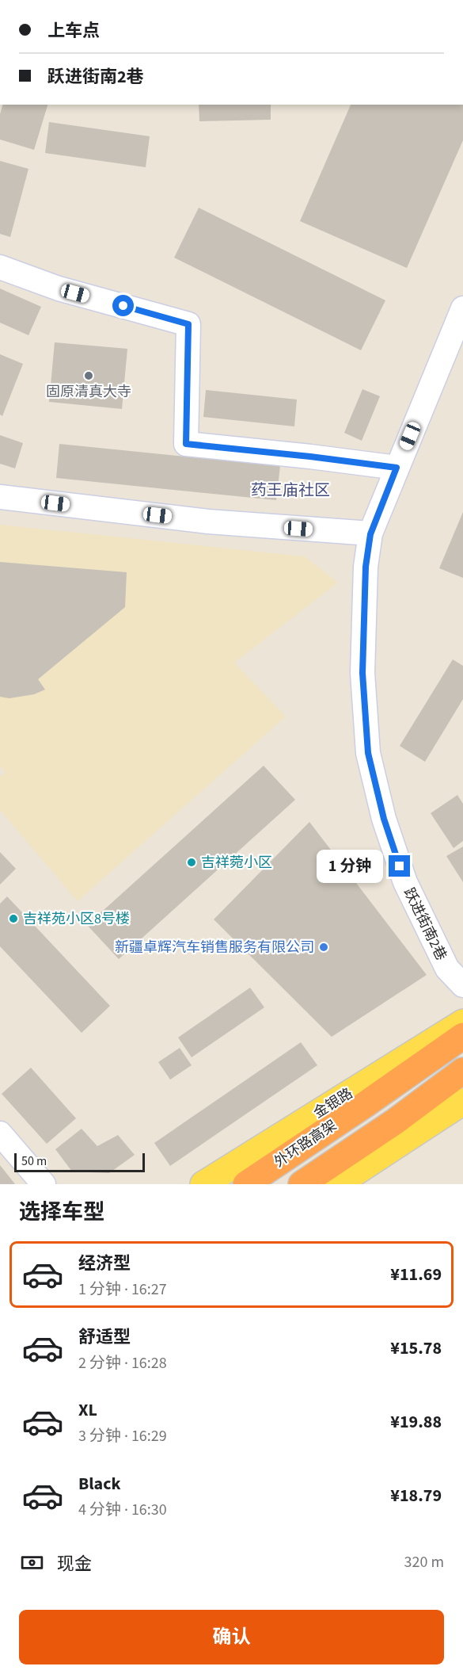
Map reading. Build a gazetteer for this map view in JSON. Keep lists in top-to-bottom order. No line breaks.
{"streets":{"highway":["外环路高架"],"main road":["金银路"],"street":["跃进街南2巷"]},"districts":["药王庙社区"],"places":["固原清真大寺","吉祥菀小区","吉祥苑小区8号楼","新疆卓辉汽车销售服务有限公司"],"scale_bar":"50 m","page":{"banner":["上车点","跃进街南2巷"],"bubble":"1 分钟","scale":"50 m","heading":"选择车型","list":[{"name":"经济型","note":"1 分钟 · 16:27","value":"¥11.69"},{"name":"舒适型","note":"2 分钟 · 16:28","value":"¥15.78"},{"name":"XL","note":"3 分钟 · 16:29","value":"¥19.88"},{"name":"Black","note":"4 分钟 · 16:30","value":"¥18.79"}],"pay":["现金","320 m"],"buttons":"确认"}}
